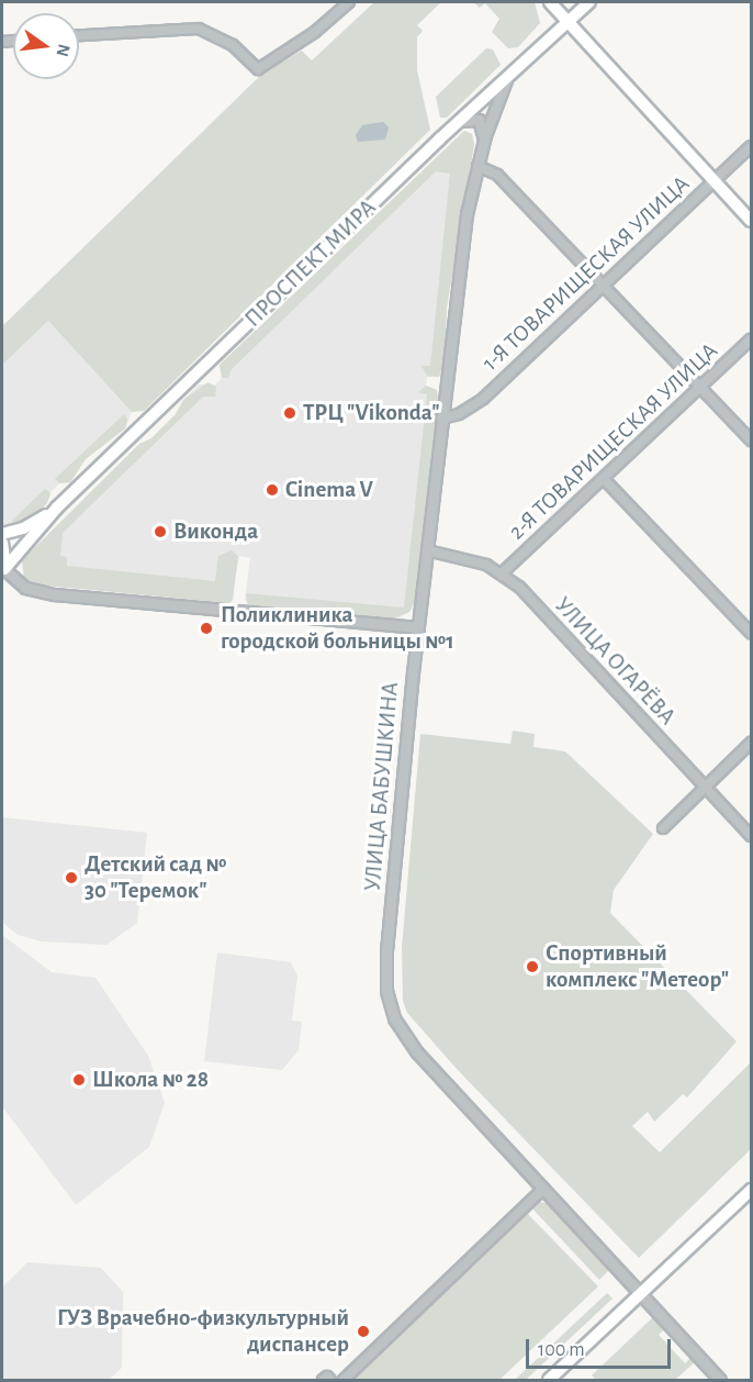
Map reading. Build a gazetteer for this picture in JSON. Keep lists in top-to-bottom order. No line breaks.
{"streets":{"main road":["ПРОСПЕКТ МИРА"],"street":["1-Я ТОВАРИЩЕСКАЯ УЛИЦА","2-Я ТОВАРИЩЕСКАЯ УЛИЦА","УЛИЦА ОГАРЁВА","УЛИЦА БАБУШКИНА"]},"crossings":[["ПРОСПЕКТ МИРА","УЛИЦА БАБУШКИНА"],["1-Я ТОВАРИЩЕСКАЯ УЛИЦА","УЛИЦА БАБУШКИНА"],["2-Я ТОВАРИЩЕСКАЯ УЛИЦА","УЛИЦА ОГАРЁВА"],["УЛИЦА ОГАРЁВА","УЛИЦА БАБУШКИНА"]],"places":["ТРЦ \"Vikonda\"","Cinema V","Виконда","Поликлиника городской больницы №1","Детский сад № 30 \"Теремок\"","Спортивный комплекс \"Метеор\"","Школа № 28","ГУЗ Врачебно-физкультурный диспансер"],"scale_bar":"100 m","north":"right"}
